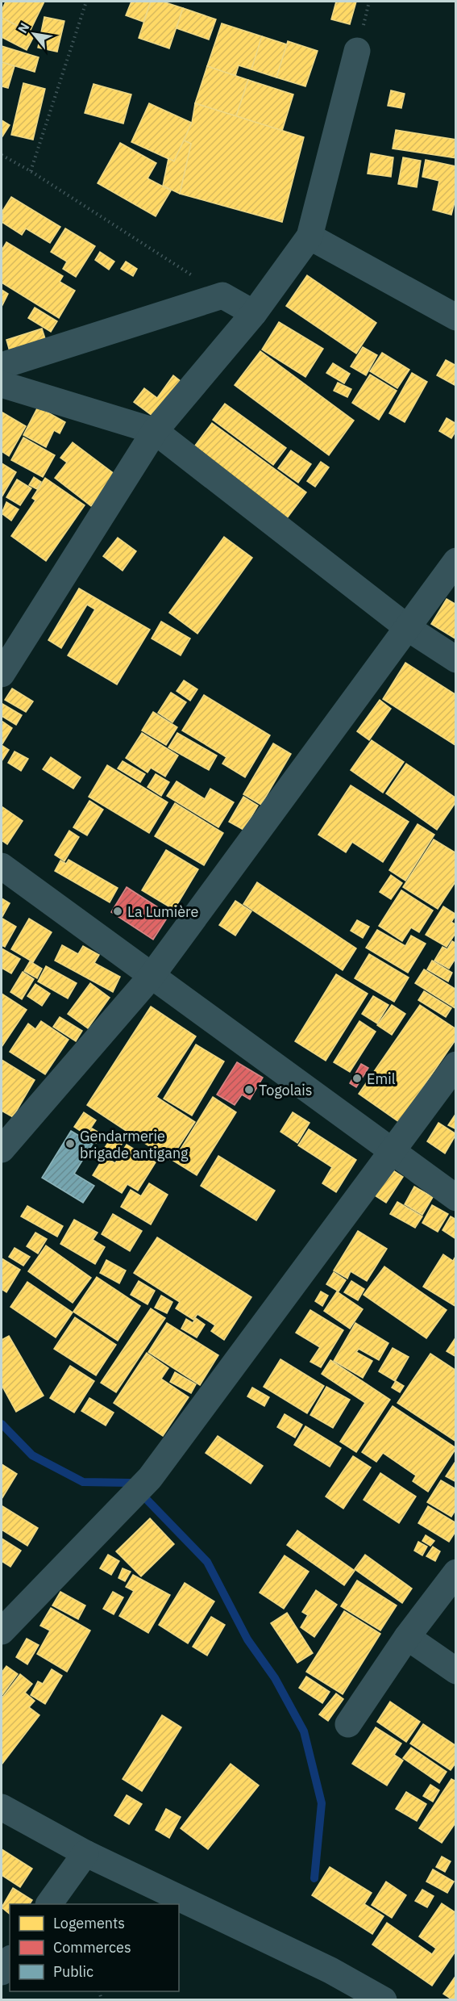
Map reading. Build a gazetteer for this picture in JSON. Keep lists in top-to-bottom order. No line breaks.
{"places":["La Lumière","Emil","Togolais","Gendarmerie brigade antigang"],"legend":["Logements","Commerces","Public"],"north":"top left"}
